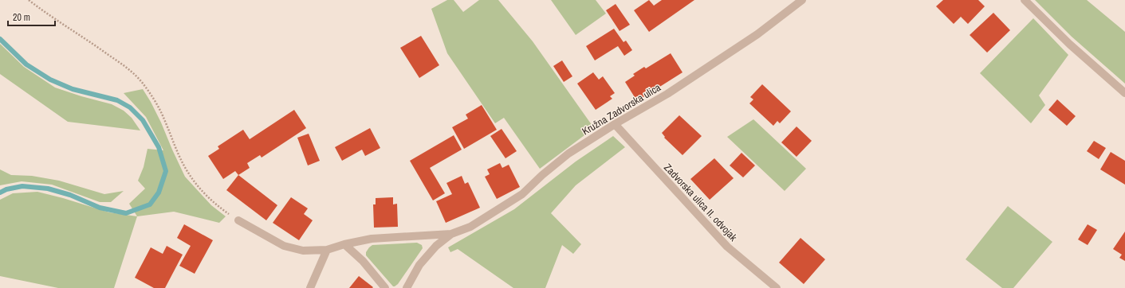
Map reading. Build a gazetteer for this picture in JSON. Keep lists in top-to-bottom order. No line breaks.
{"streets":{"street":["Kružna Zadvorska ulica","Zadvorska ulica II. odvojak"]},"crossings":[["Kružna Zadvorska ulica","Zadvorska ulica II. odvojak"]],"scale_bar":"20 m"}
